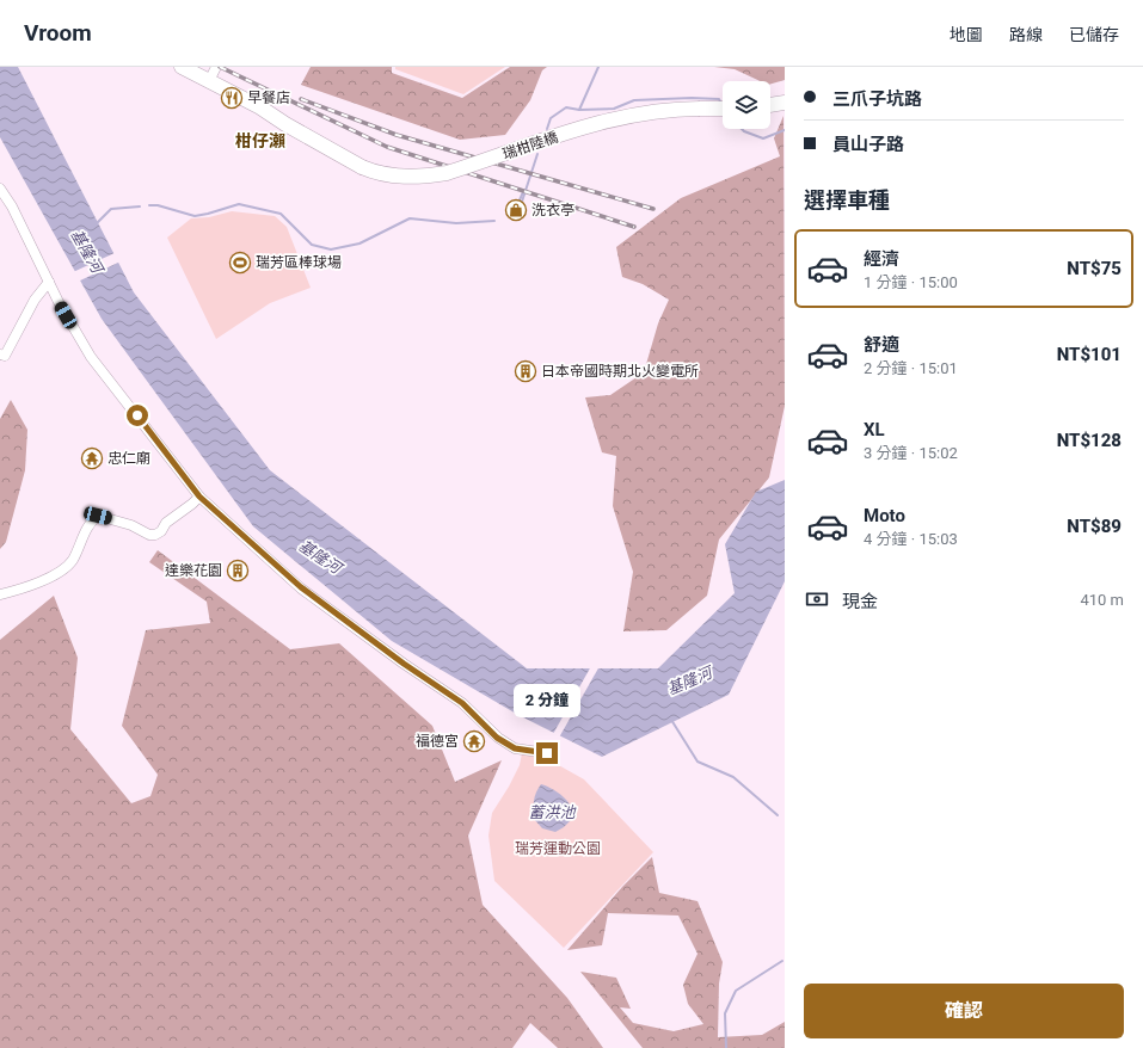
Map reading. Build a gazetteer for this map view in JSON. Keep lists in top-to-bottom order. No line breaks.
{"streets":{"main road":["瑞柑陸橋"]},"districts":["柑仔瀨"],"water":["基隆河","蓄洪池"],"parks":["瑞芳運動公園"],"places":{"restaurant":["早餐店"],"shop":["洗衣亭"],"sports":["瑞芳區棒球場"],"building":["日本帝國時期北火變電所","達樂花園"],"temple":["忠仁廟","福德宮"]},"page":{"header":"Vroom","nav":["地圖","路線","已儲存"],"banner":["三爪子坑路","員山子路"],"heading":"選擇車種","list":[{"name":"經濟","note":"1 分鐘 · 15:00","value":"NT$75"},{"name":"舒適","note":"2 分鐘 · 15:01","value":"NT$101"},{"name":"XL","note":"3 分鐘 · 15:02","value":"NT$128"},{"name":"Moto","note":"4 分鐘 · 15:03","value":"NT$89"}],"pay":["現金","410 m"],"bubble":"2 分鐘","buttons":"確認"}}
